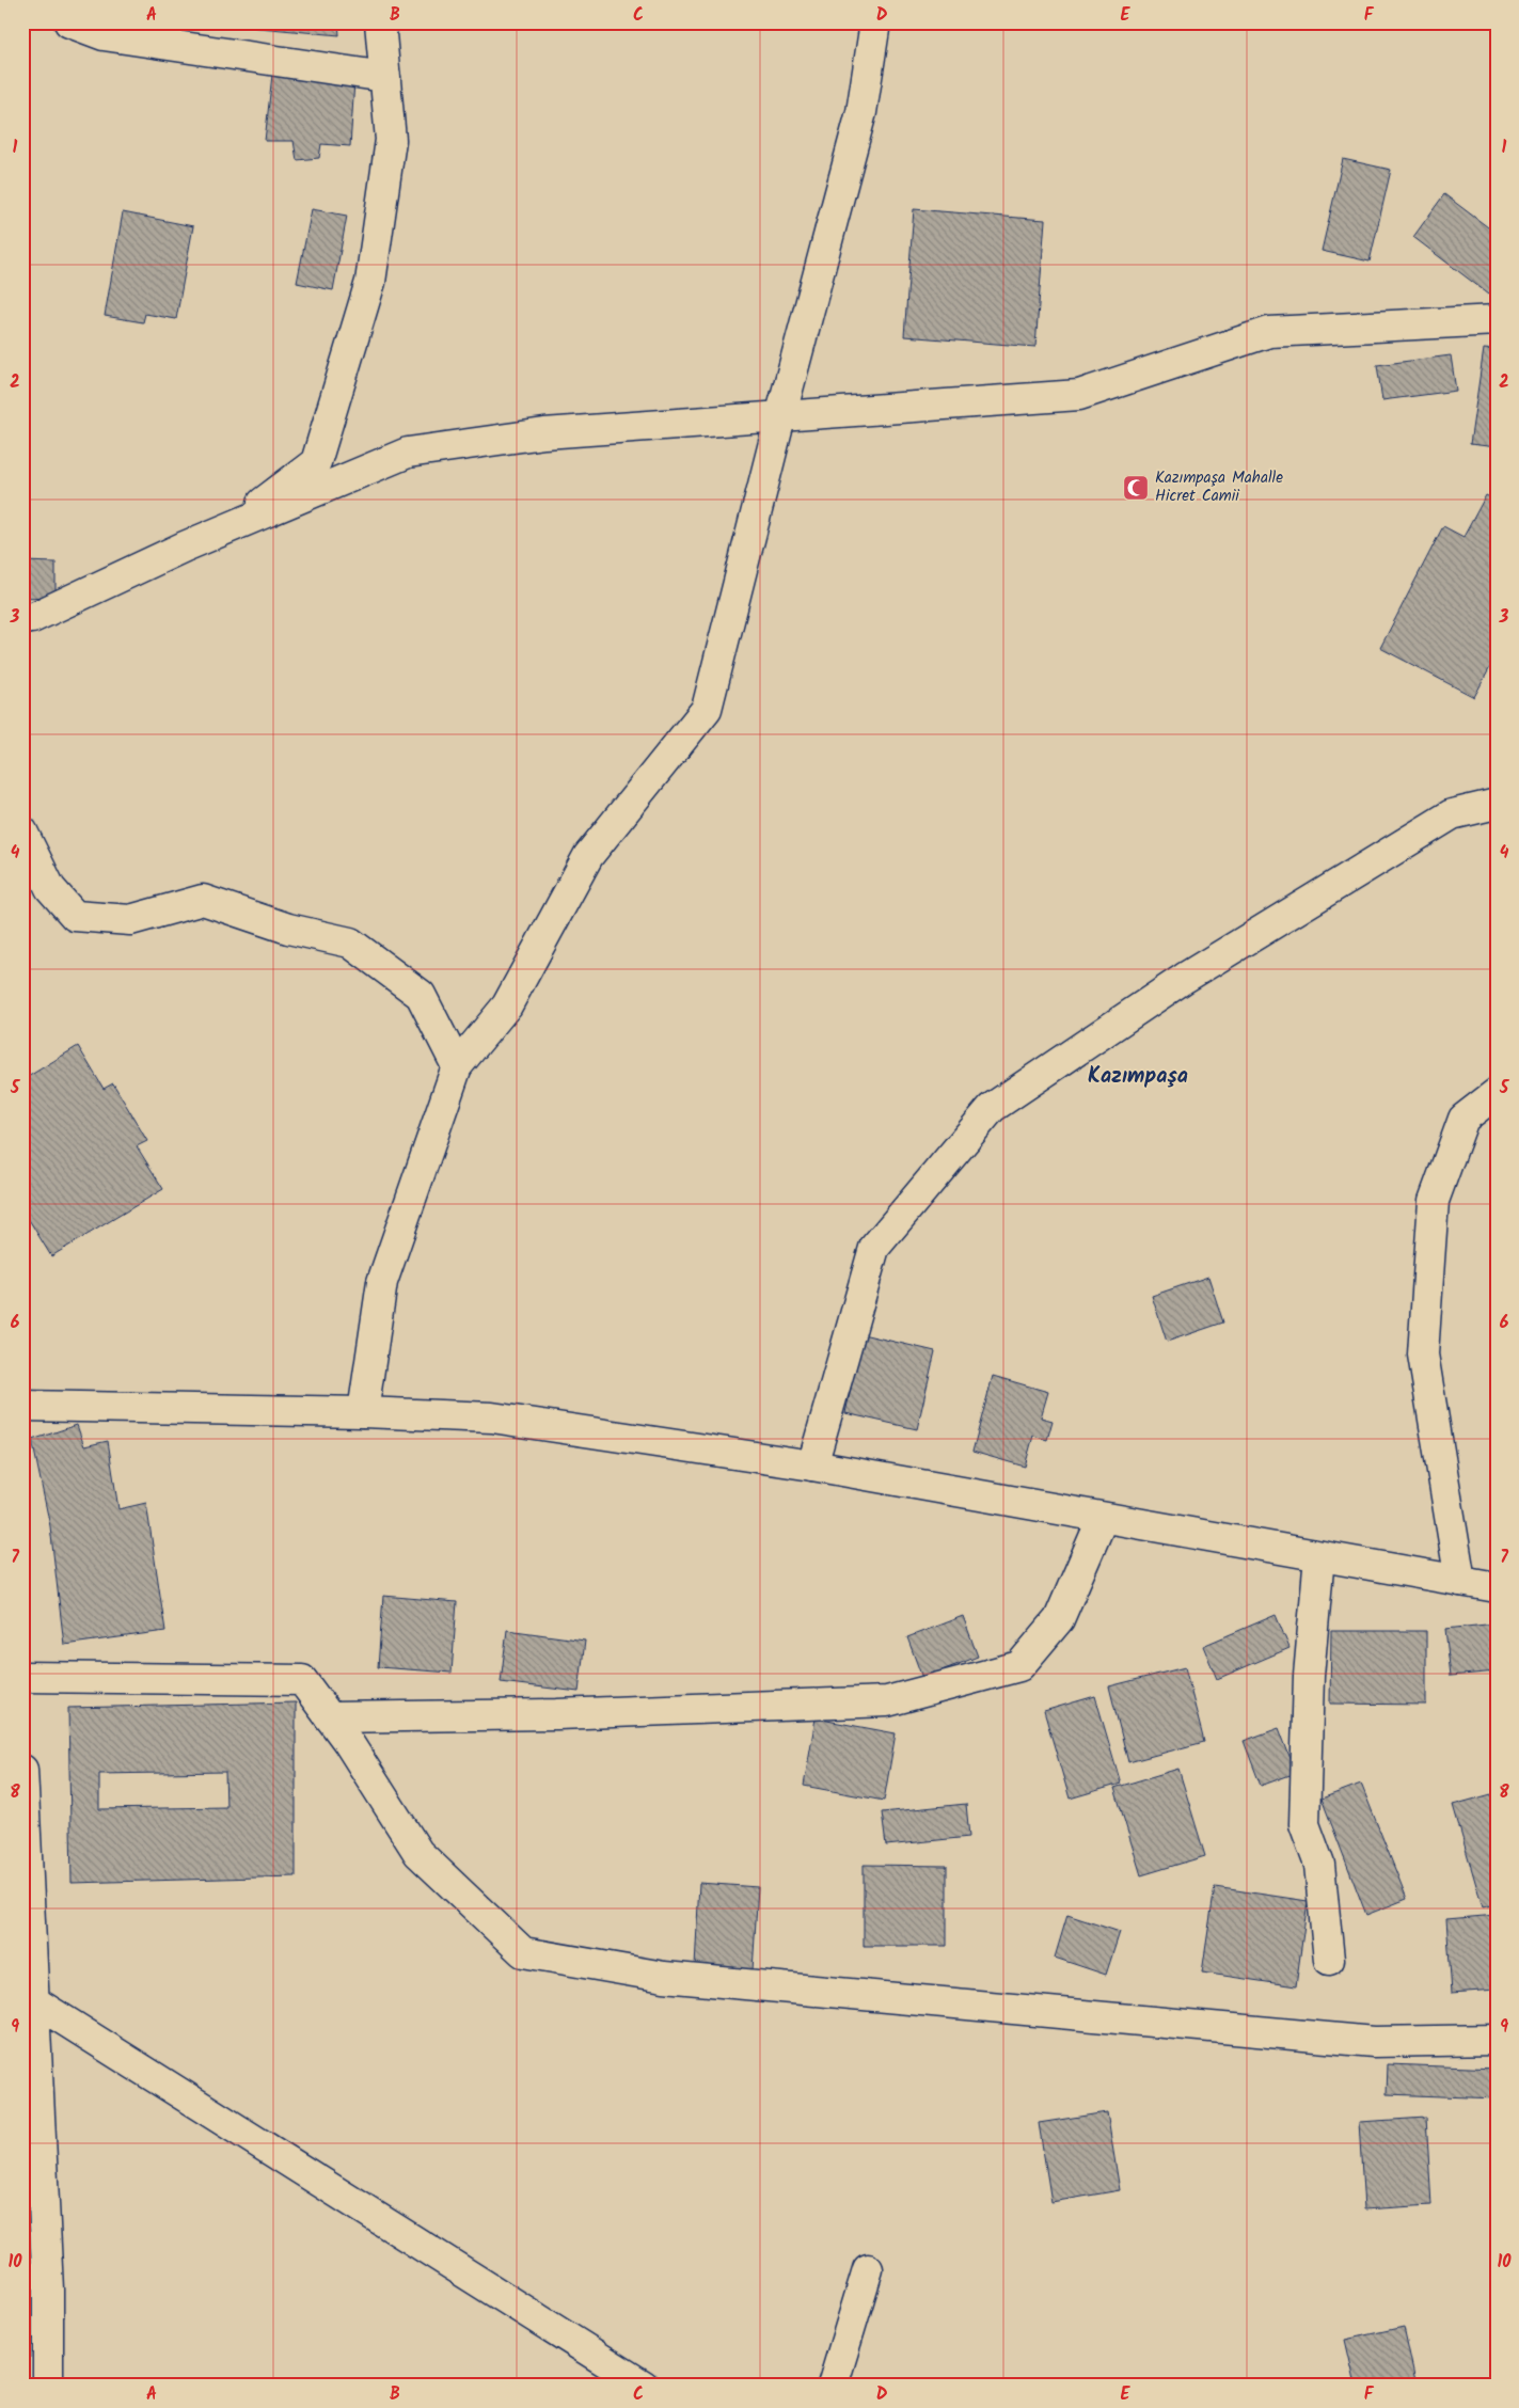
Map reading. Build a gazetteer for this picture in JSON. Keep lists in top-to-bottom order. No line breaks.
{"districts":["Kazımpaşa"],"places":{"mosque":["Kazımpaşa Mahalle Hicret Camii"]},"grid":{"columns":["A","B","C","D","E","F"],"rows":["1","2","3","4","5","6","7","8","9","10"]}}
